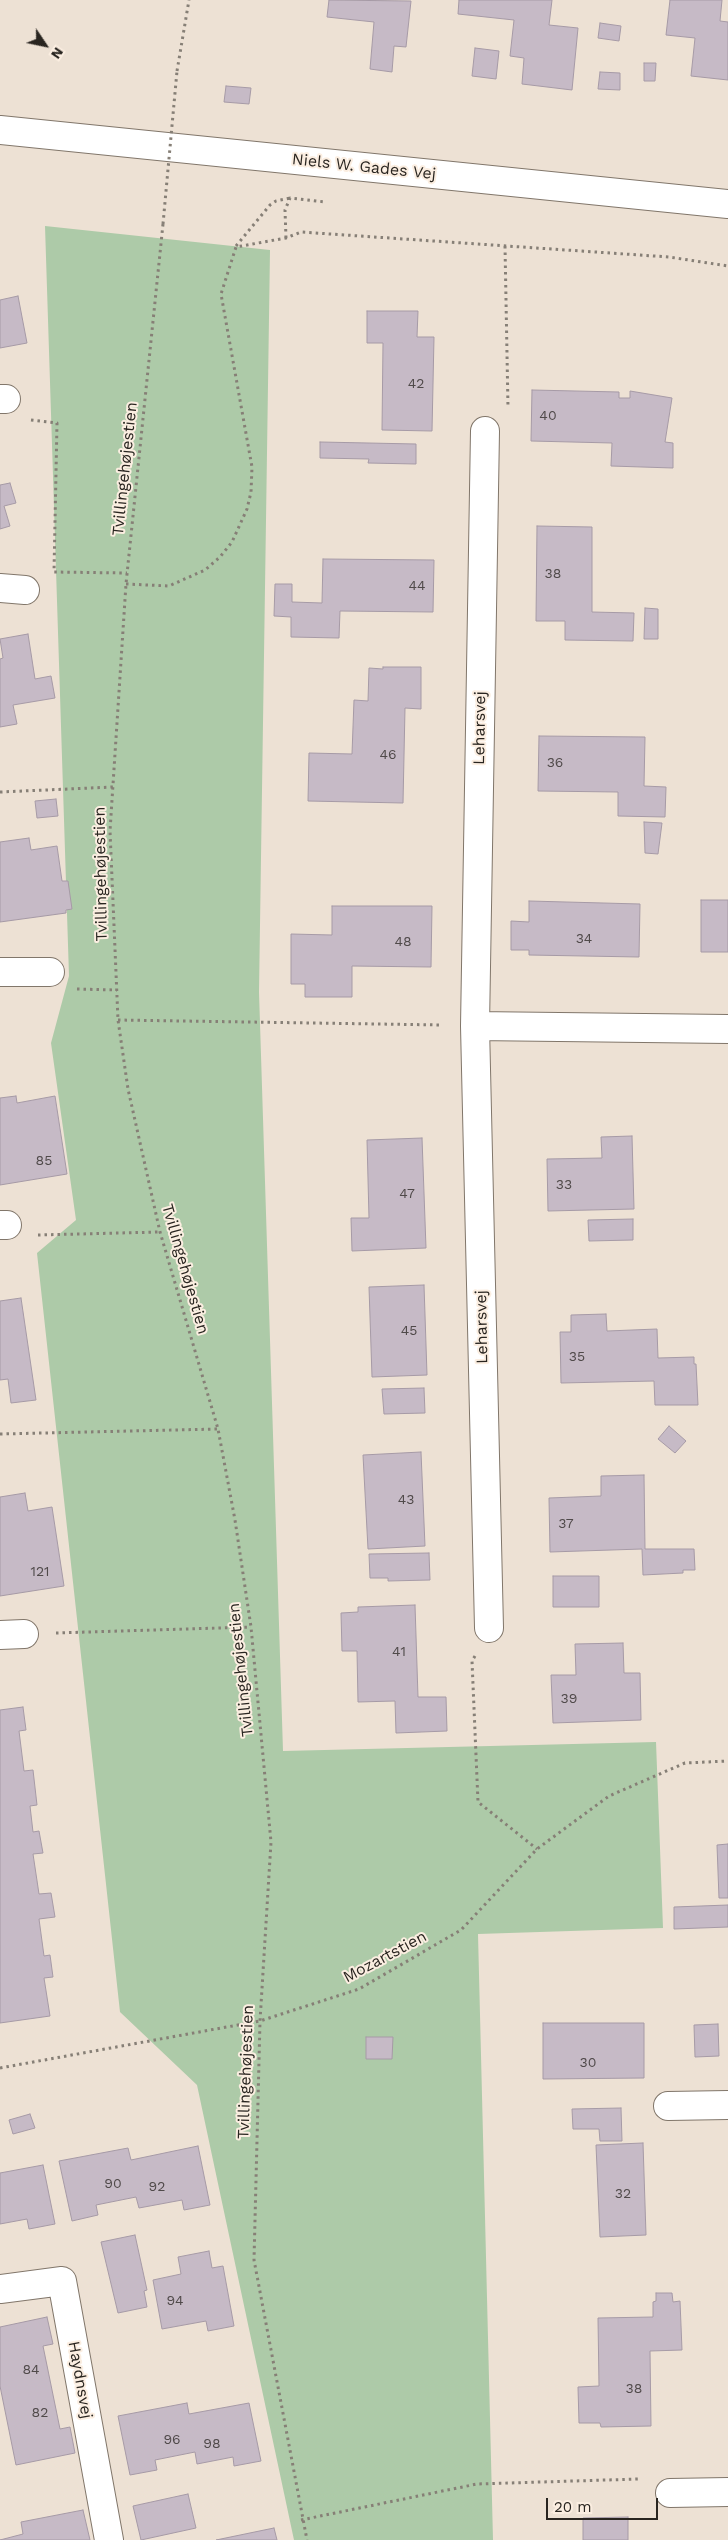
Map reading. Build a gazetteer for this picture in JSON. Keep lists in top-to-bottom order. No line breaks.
{"streets":{"street":["Niels W. Gades Vej","Leharsvej","Haydnsvej"],"path":["Tvillingehøjestien","Mozartstien"]},"crossings":[["Tvillingehøjestien","Mozartstien"]],"house_numbers":["42","40","38","44","46","36","34","48","85","33","47","45","35","43","37","121","41","39","30","90","92","32","94","84","38","82","96","98"],"scale_bar":"20 m","north":"bottom right"}
